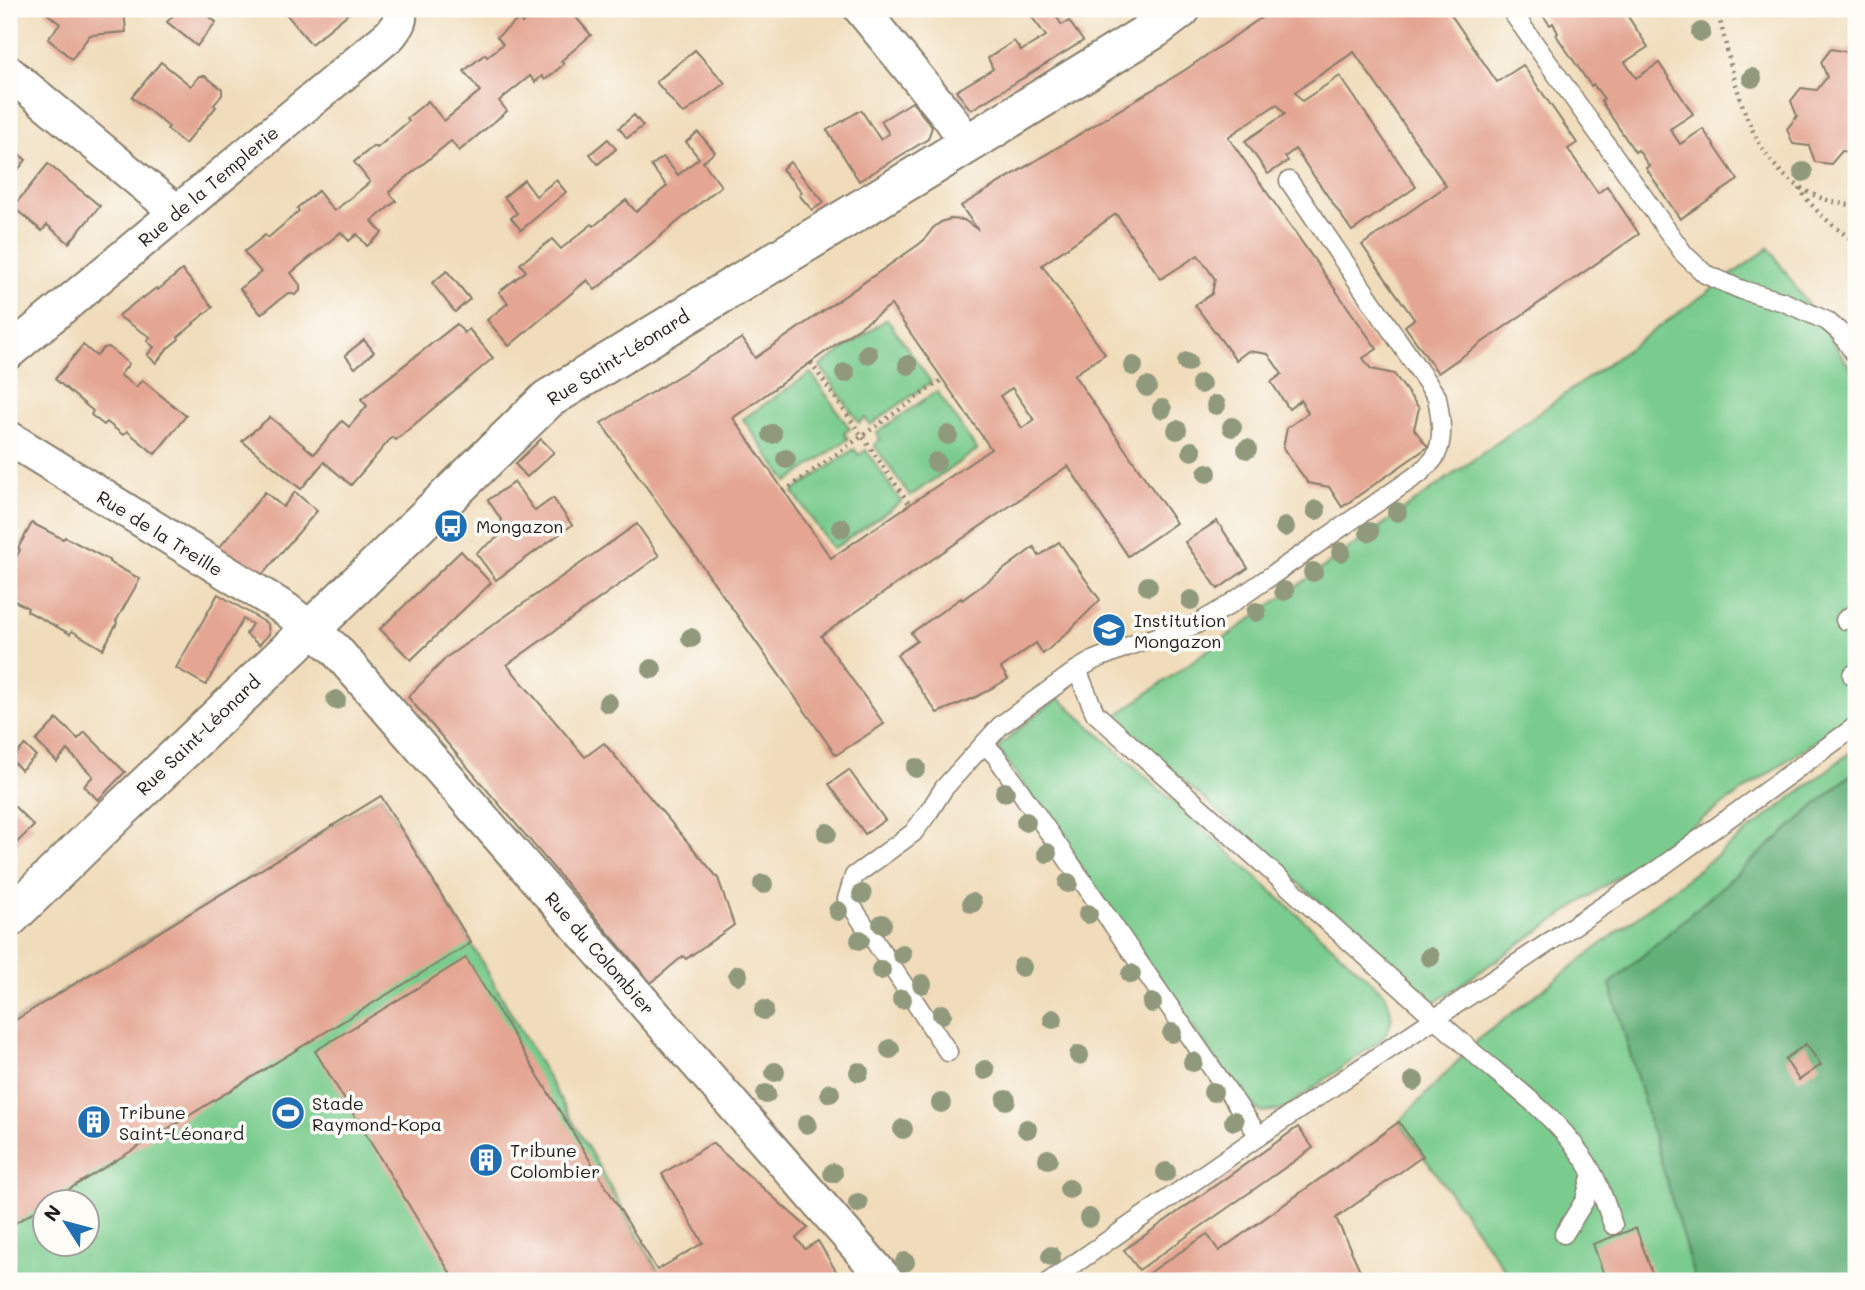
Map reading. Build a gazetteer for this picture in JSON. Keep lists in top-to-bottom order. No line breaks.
{"streets":{"street":["Rue de la Templerie","Rue Saint-Léonard","Rue de la Treille","Rue du Colombier"]},"crossings":[["Rue Saint-Léonard","Rue de la Treille"],["Rue Saint-Léonard","Rue du Colombier"],["Rue de la Treille","Rue du Colombier"]],"places":{"bus stop":["Mongazon"],"school or university":["Institution Mongazon"],"sports":["Stade Raymond-Kopa"],"building":["Tribune Saint-Léonard","Tribune Colombier"]},"north":"top left"}
